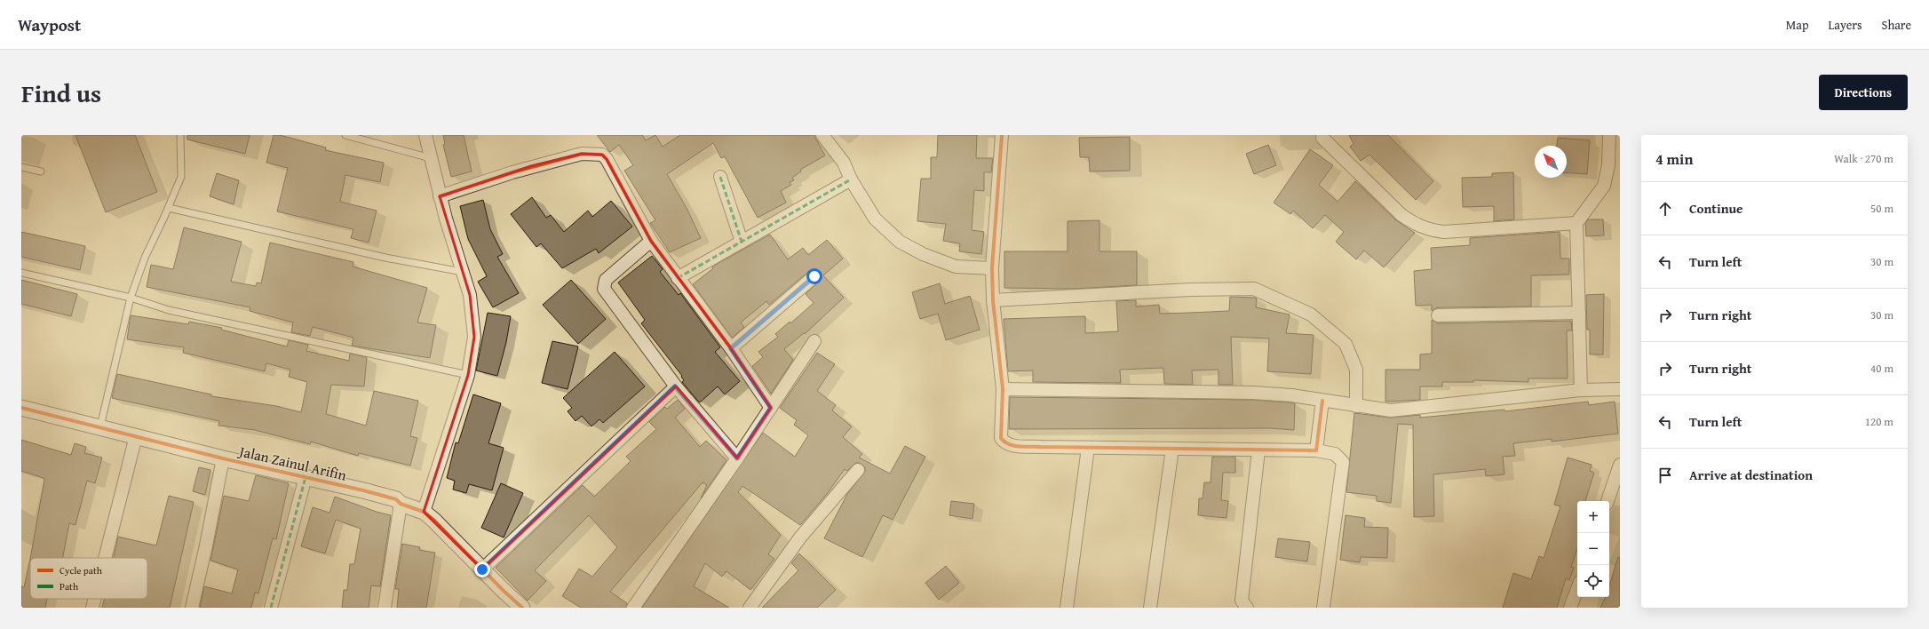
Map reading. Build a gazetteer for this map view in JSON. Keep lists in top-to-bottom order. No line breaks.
{"streets":{"street":["Jalan Zainul Arifin"]},"legend":["Cycle path","Path"],"north":"top left","page":{"header":"Waypost","nav":["Map","Layers","Share"],"title":"Find us","buttons":"Directions","heading":["4 min","Walk · 270 m"],"list":[["Continue","50 m"],["Turn left","30 m"],["Turn right","30 m"],["Turn right","40 m"],["Turn left","120 m"],"Arrive at destination"],"map_buttons":["+","−"]}}
